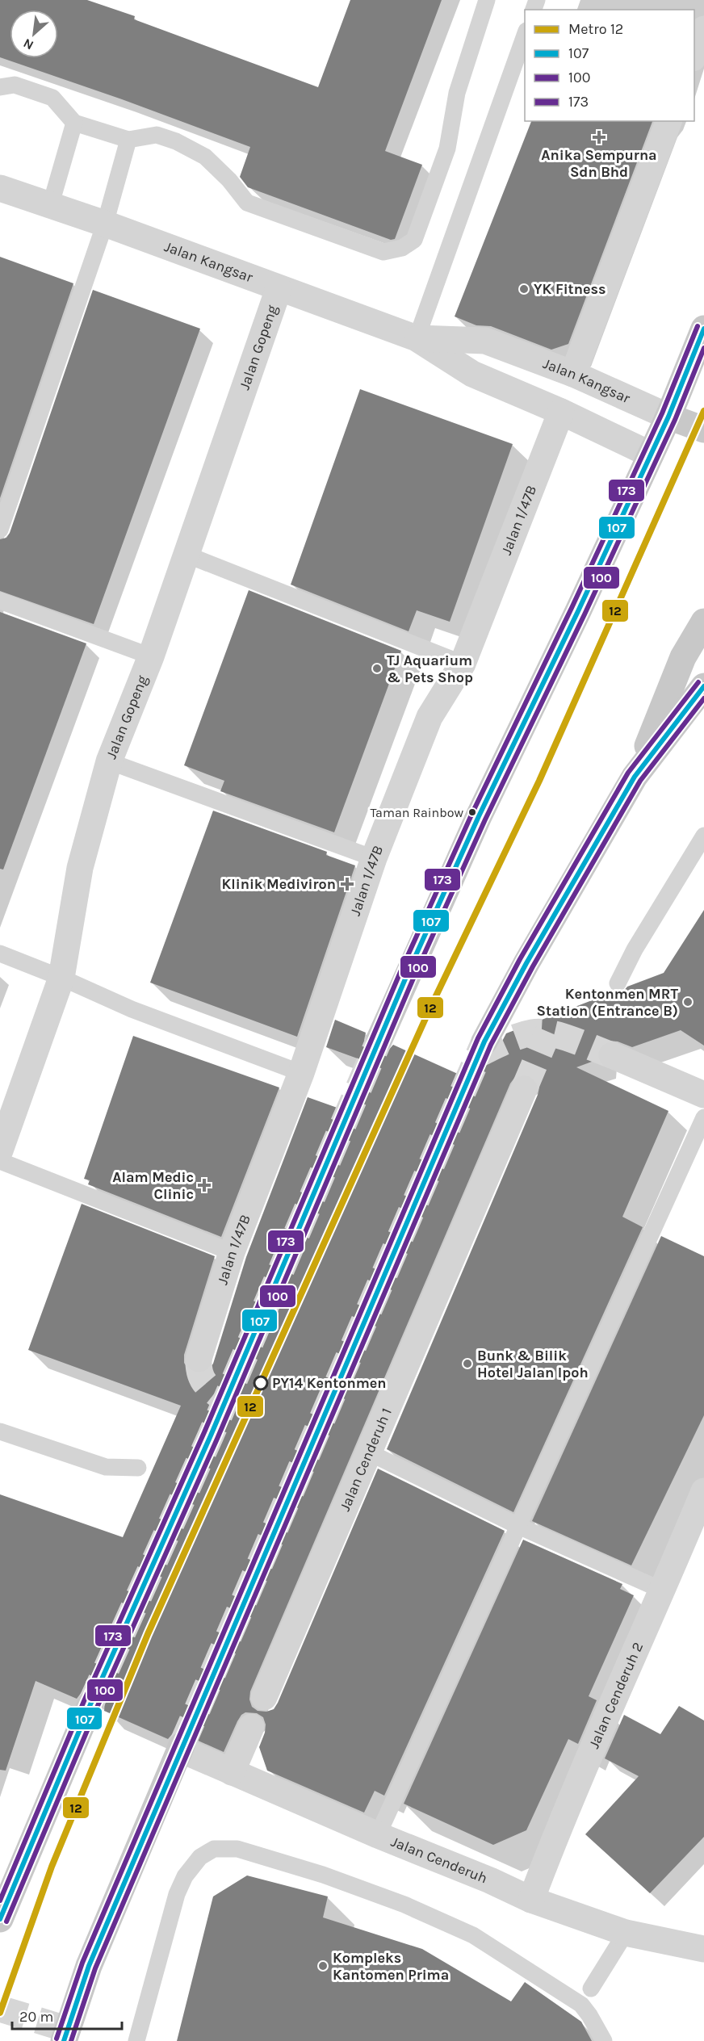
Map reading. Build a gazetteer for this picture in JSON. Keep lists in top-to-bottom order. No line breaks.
{"streets":{"street":["Jalan Kangsar","Jalan Gopeng","Jalan 1/47B","Jalan Cenderuh 1","Jalan Cenderuh 2","Jalan Cenderuh"]},"crossings":[["Jalan Kangsar","Jalan Gopeng"],["Jalan Kangsar","Jalan 1/47B"],["Jalan Cenderuh 2","Jalan Cenderuh"]],"places":{"health":["Anika Sempurna Sdn Bhd","Klinik Mediviron","Alam Medic Clinic"],"other":["YK Fitness","TJ Aquarium & Pets Shop","Taman Rainbow","Kentonmen MRT Station (Entrance B)","Bunk & Bilik Hotel Jalan Ipoh","PY14 Kentonmen","Kompleks Kantomen Prima"]},"lines":["transit line 173","transit line 107","transit line 100","metro line 12"],"legend":["Metro 12","107","100","173"],"scale_bar":"20 m","north":"bottom left"}
